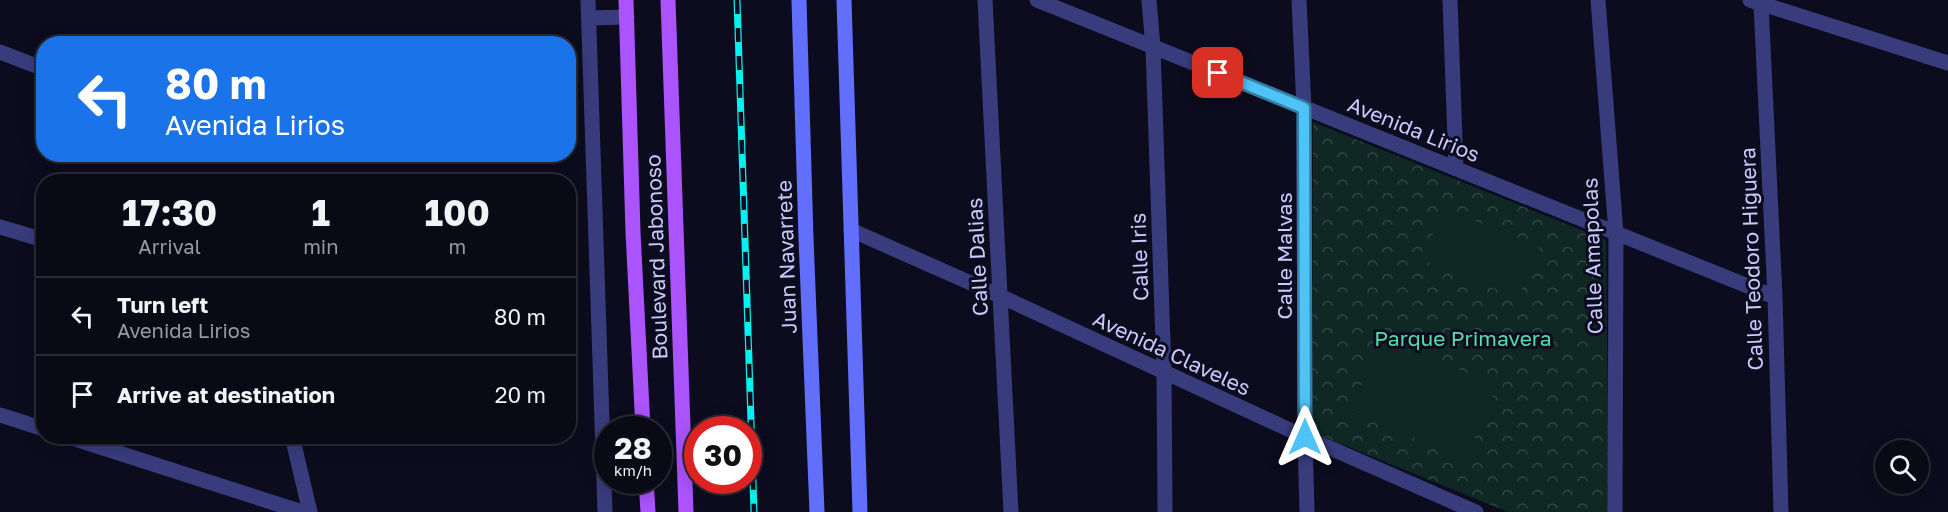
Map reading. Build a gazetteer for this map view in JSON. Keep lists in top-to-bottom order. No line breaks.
{"streets":{"main road":["Boulevard Jabonoso","Juan Navarrete"],"street":["Avenida Lirios","Calle Malvas","Calle Amapolas","Calle Dalias","Calle Iris","Calle Teodoro Higuera","Avenida Claveles"]},"crossings":[["Avenida Lirios","Calle Malvas"],["Avenida Lirios","Calle Amapolas"],["Avenida Lirios","Calle Iris"],["Avenida Lirios","Calle Teodoro Higuera"],["Calle Malvas","Avenida Claveles"],["Calle Dalias","Avenida Claveles"],["Calle Iris","Avenida Claveles"]],"parks":["Parque Primavera"],"page":{"turn":["80 m","Avenida Lirios"],"eta":["17:30","Arrival","1","min","100","m"],"list":[{"name":"Turn left","note":"Avenida Lirios","value":"80 m"},{"name":"Arrive at destination","value":"20 m"}],"speed":"28 km/h","limit":"30"}}
